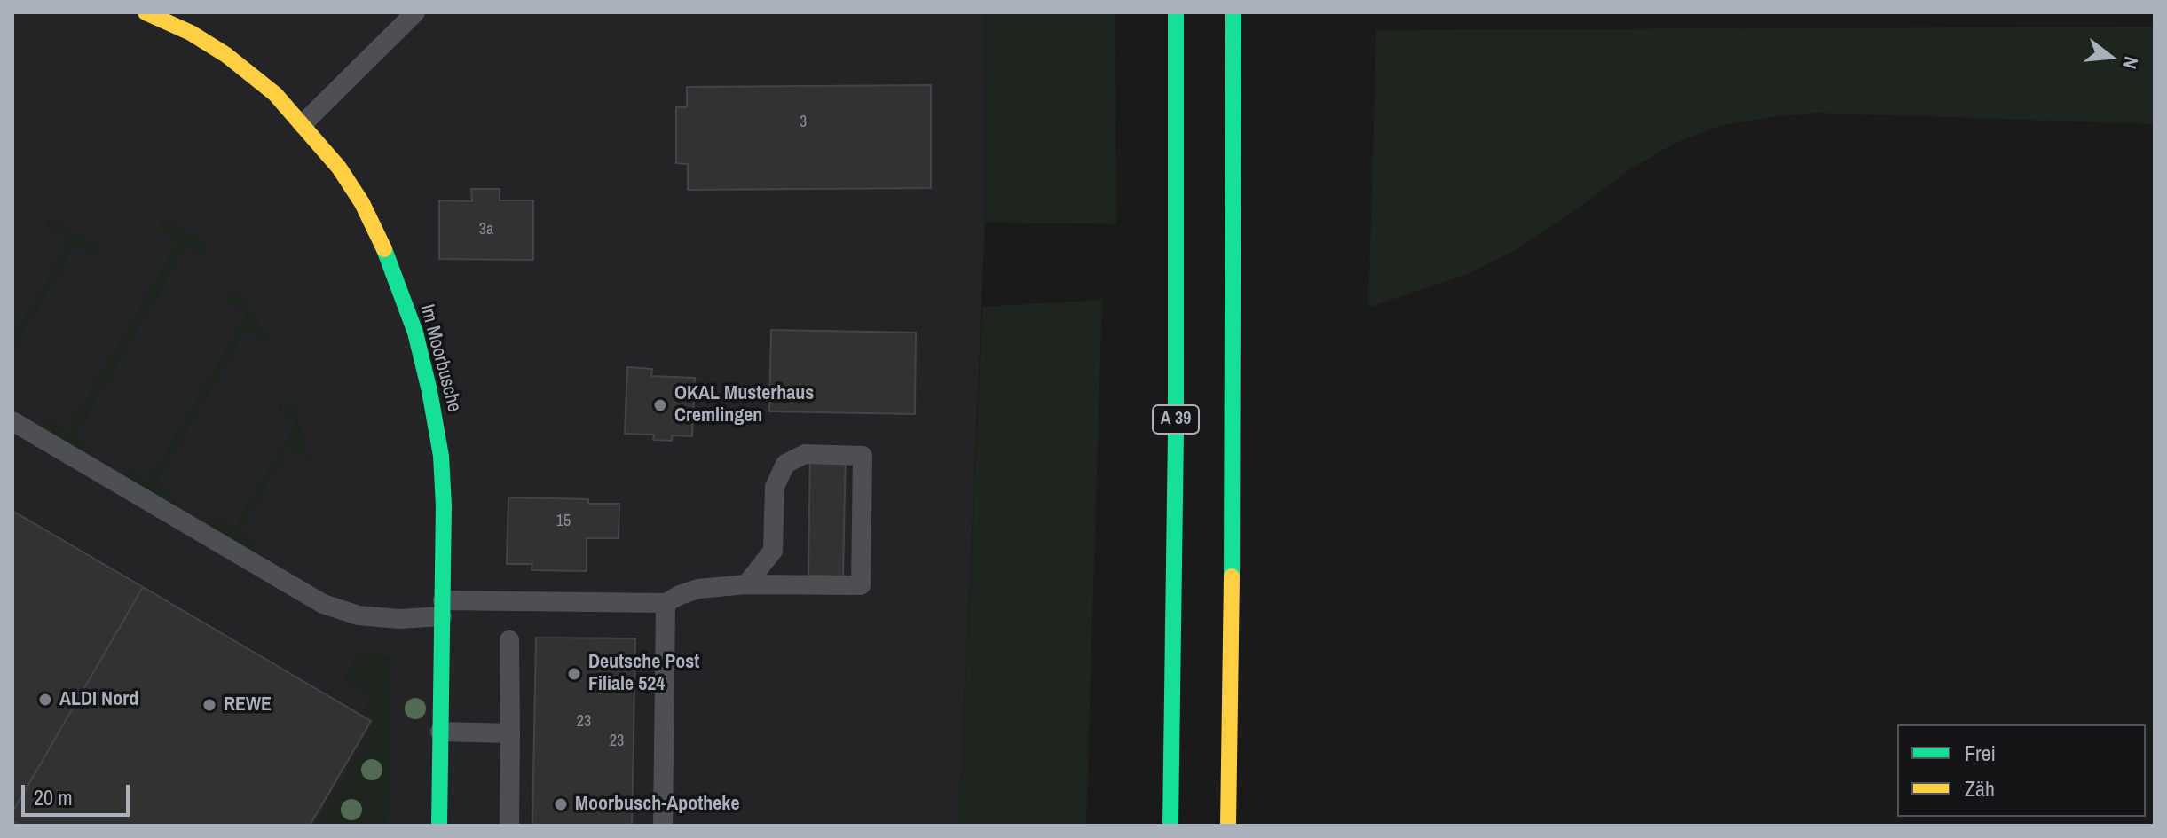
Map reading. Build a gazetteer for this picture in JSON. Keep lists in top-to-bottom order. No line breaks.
{"streets":{"main road":["Im Moorbusche","A 39"]},"places":["OKAL Musterhaus Cremlingen","Deutsche Post Filiale 524","ALDI Nord","REWE","Moorbusch-Apotheke"],"house_numbers":["3","3a","15","23","23"],"legend":["Frei","Zäh"],"scale_bar":"20 m","north":"right"}
